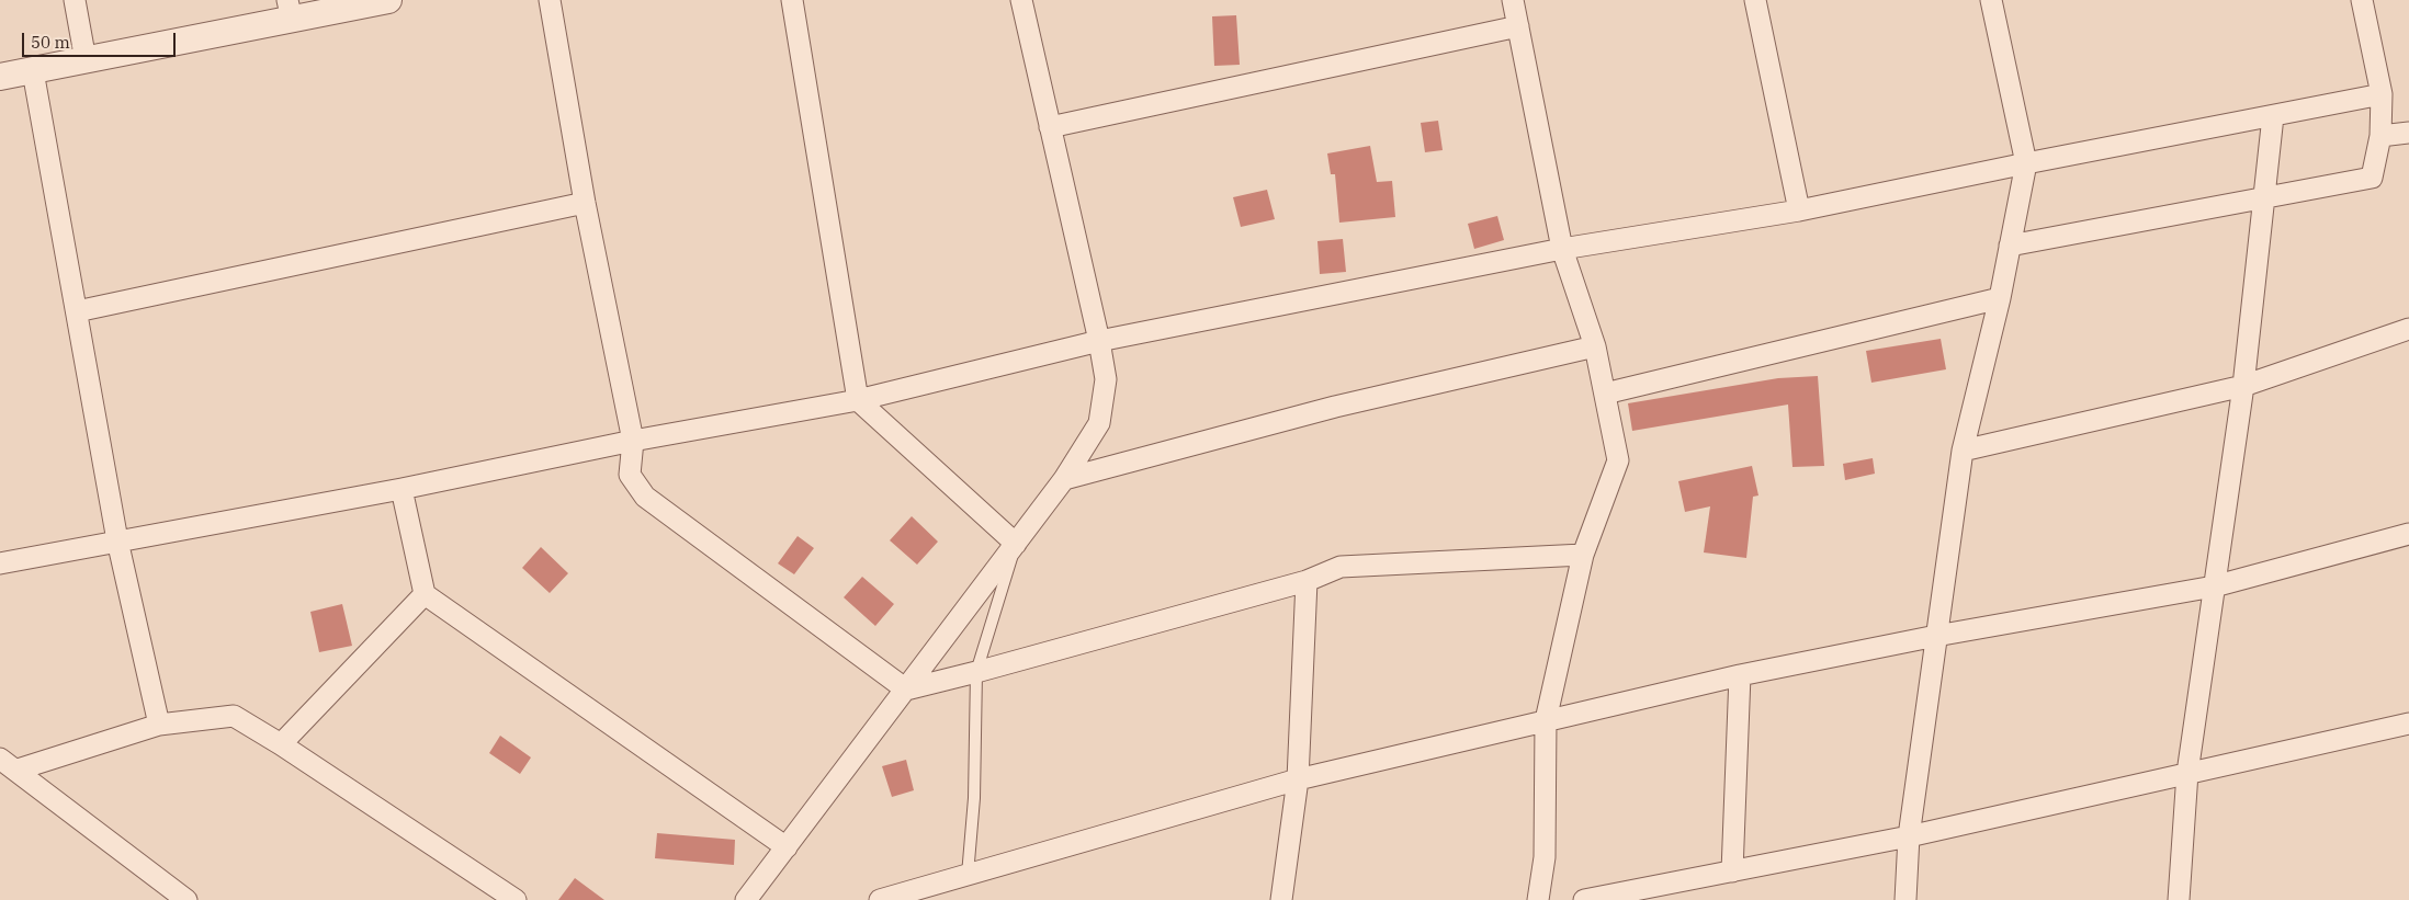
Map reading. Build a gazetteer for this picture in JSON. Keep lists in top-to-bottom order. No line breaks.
{"scale_bar":"50 m"}
